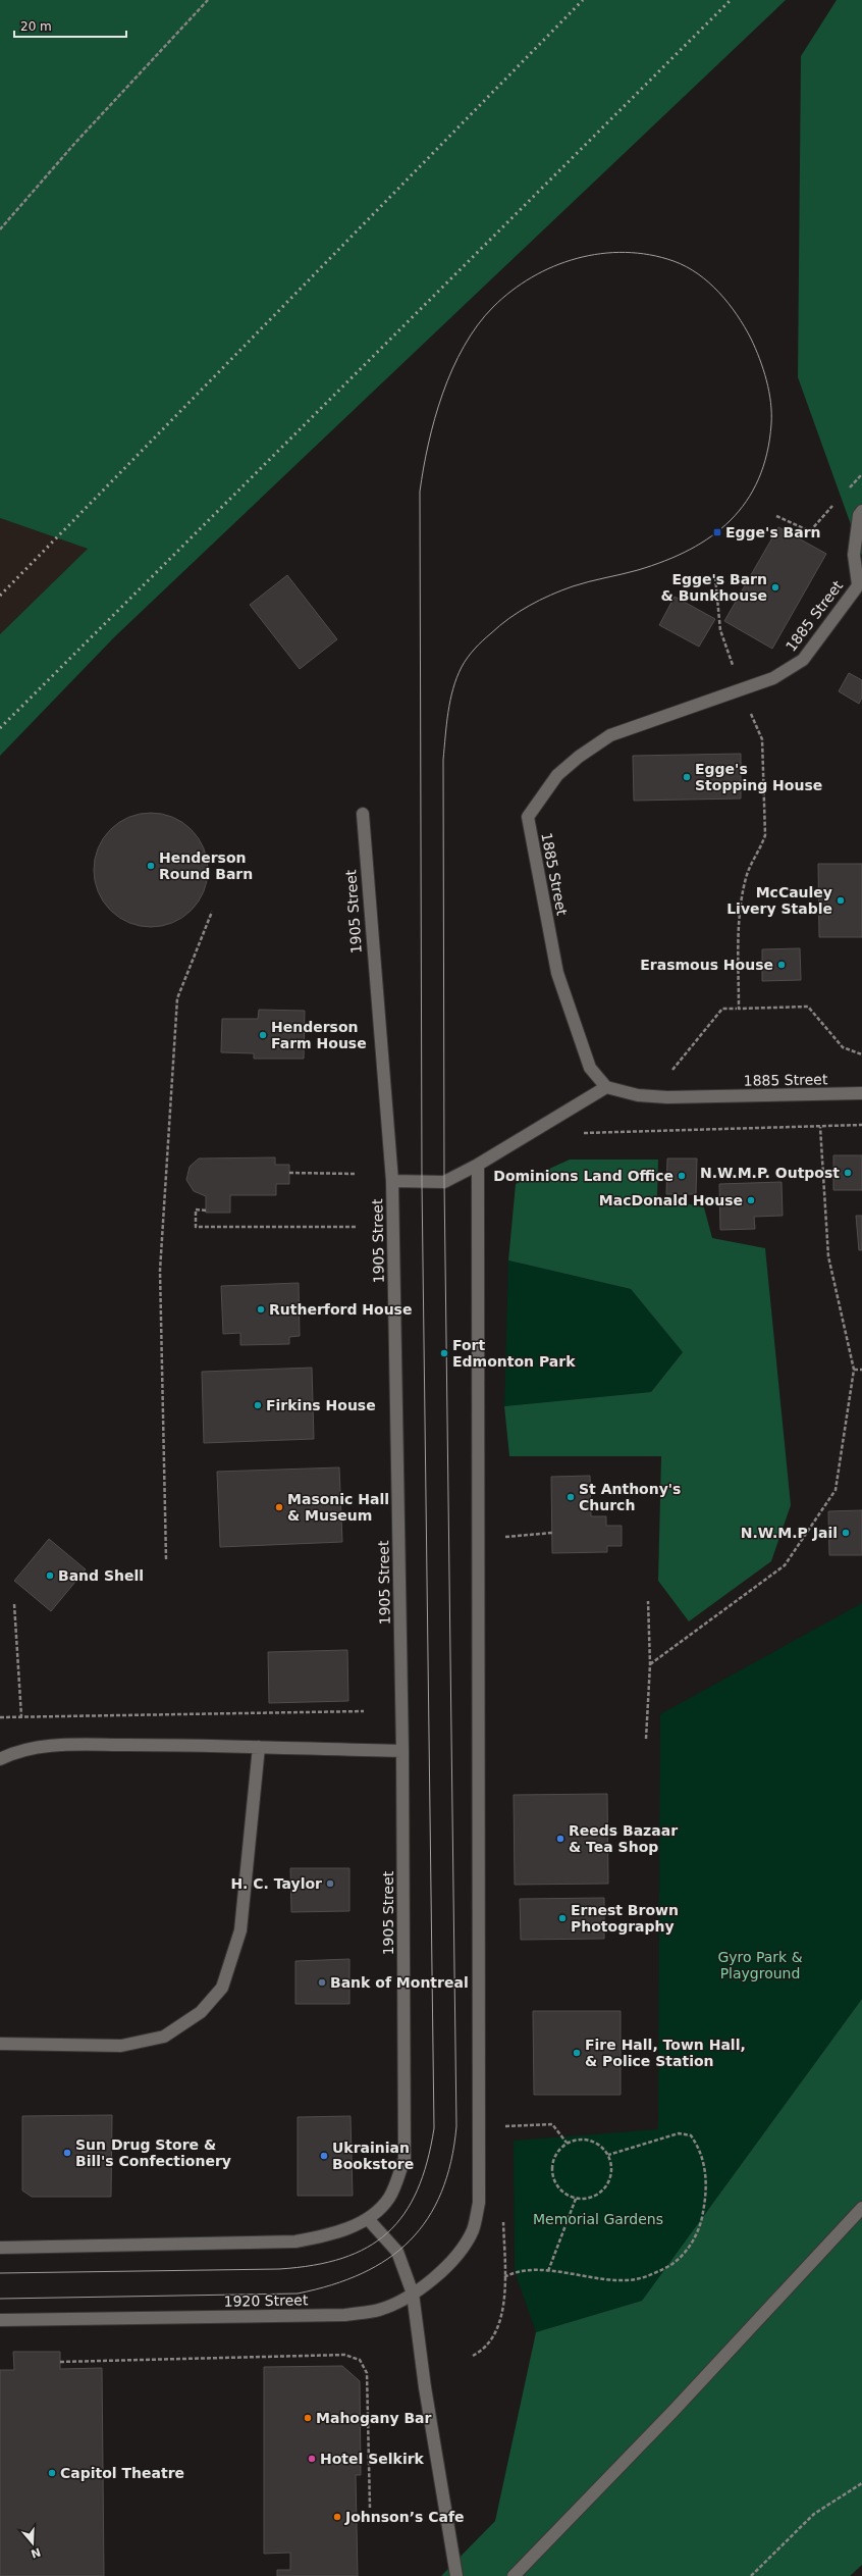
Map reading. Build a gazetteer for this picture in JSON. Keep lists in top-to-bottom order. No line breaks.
{"streets":{"street":["1885 Street","1905 Street","1920 Street"]},"parks":["Gyro Park & Playground","Memorial Gardens"],"places":{"transit":["Egge's Barn"],"other":["Egge's Barn & Bunkhouse","Egge's Stopping House","Henderson Round Barn","McCauley Livery Stable","Erasmous House","Henderson Farm House","N.W.M.P. Outpost","Dominions Land Office","MacDonald House","Rutherford House","Fort Edmonton Park","Firkins House","St Anthony's Church","Masonic Hall & Museum","N.W.M.P Jail","Band Shell","Reeds Bazaar & Tea Shop","H. C. Taylor","Ernest Brown Photography","Bank of Montreal","Fire Hall, Town Hall, & Police Station","Sun Drug Store & Bill's Confectionery","Ukrainian Bookstore","Mahogany Bar","Hotel Selkirk","Capitol Theatre","Johnson’s Cafe"]},"scale_bar":"20 m","north":"bottom"}
